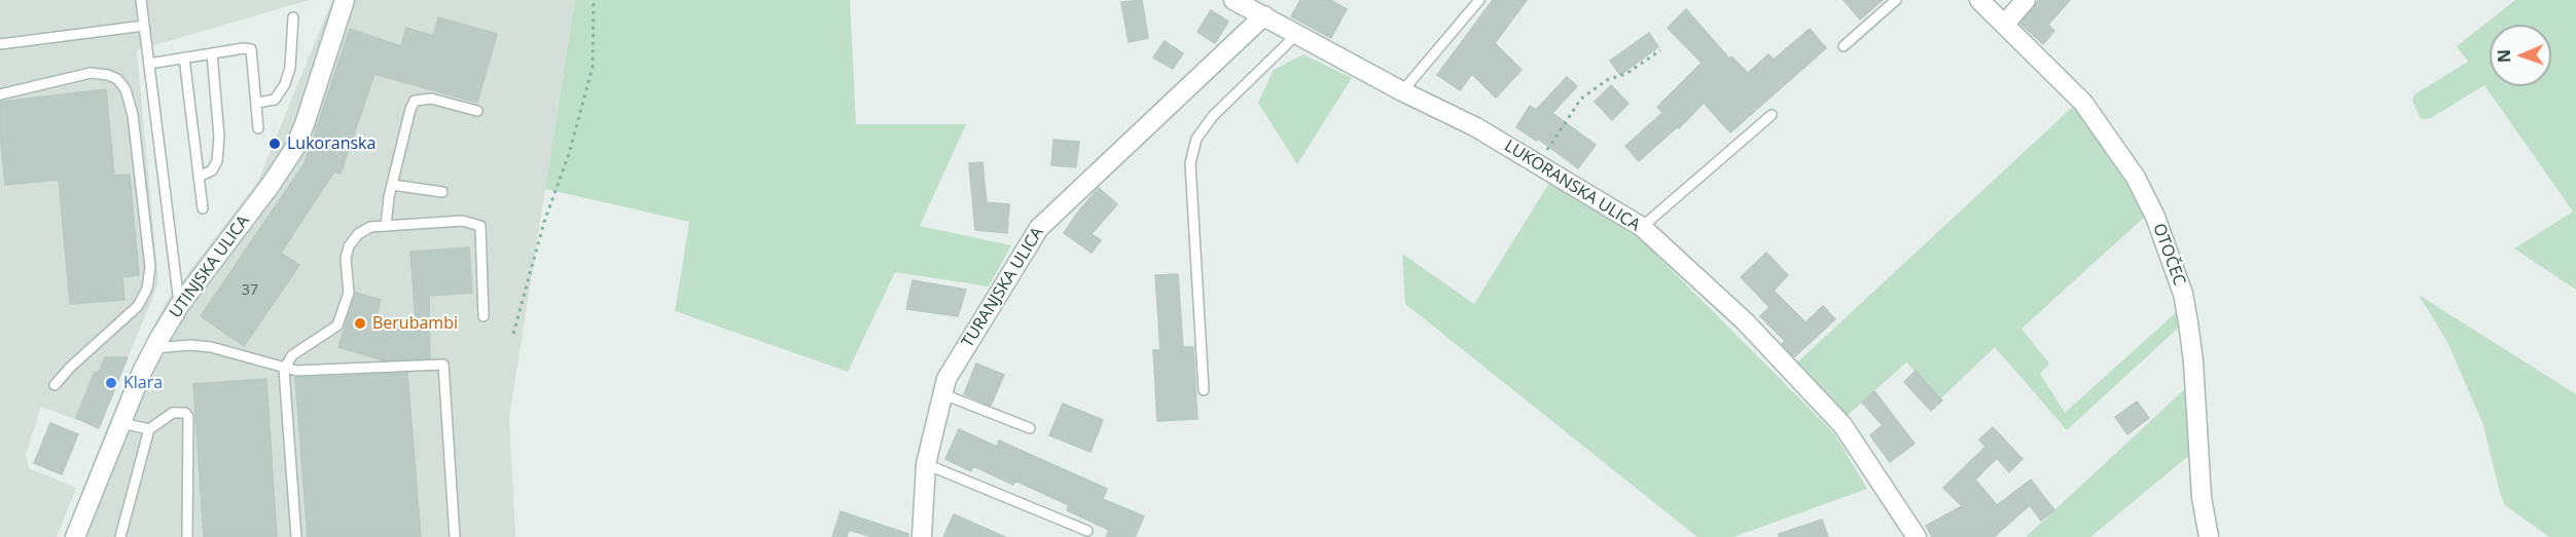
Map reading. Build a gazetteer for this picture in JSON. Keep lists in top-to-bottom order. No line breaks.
{"streets":{"street":["LUKORANSKA ULICA","OTOČEC","UTINJSKA ULICA","TURANJSKA ULICA"]},"crossings":[["LUKORANSKA ULICA","TURANJSKA ULICA"]],"places":["Lukoranska","Berubambi","Klara"],"house_numbers":["37"],"north":"left"}
